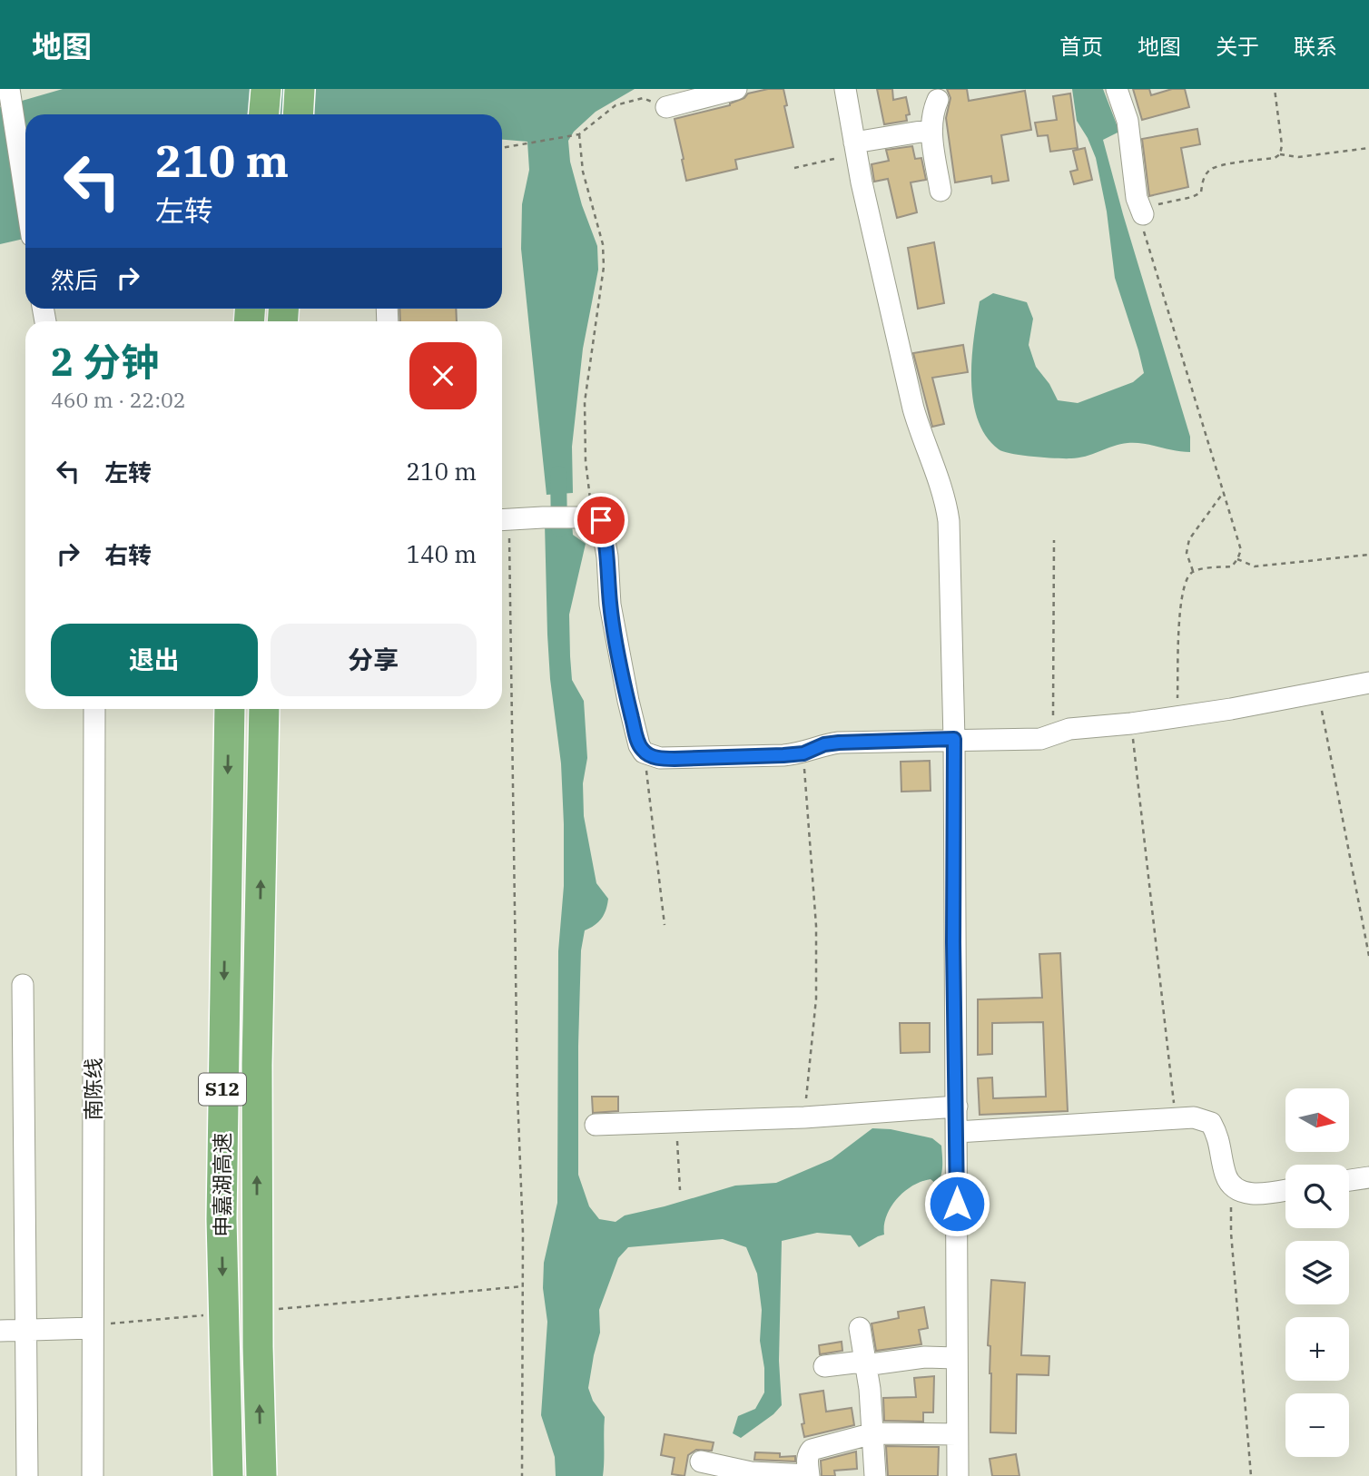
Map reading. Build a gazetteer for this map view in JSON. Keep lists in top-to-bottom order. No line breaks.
{"streets":{"highway":["S12","申嘉湖高速"],"street":["南陈线"]},"north":"right","page":{"header":"地图","nav":["首页","地图","关于","联系"],"turn":["210 m","左转"],"then":"然后","heading":["2 分钟","460 m · 22:02"],"list":[{"name":"左转","value":"210 m"},{"name":"右转","value":"140 m"}],"buttons":["退出","分享"],"map_buttons":["+","−"]}}
